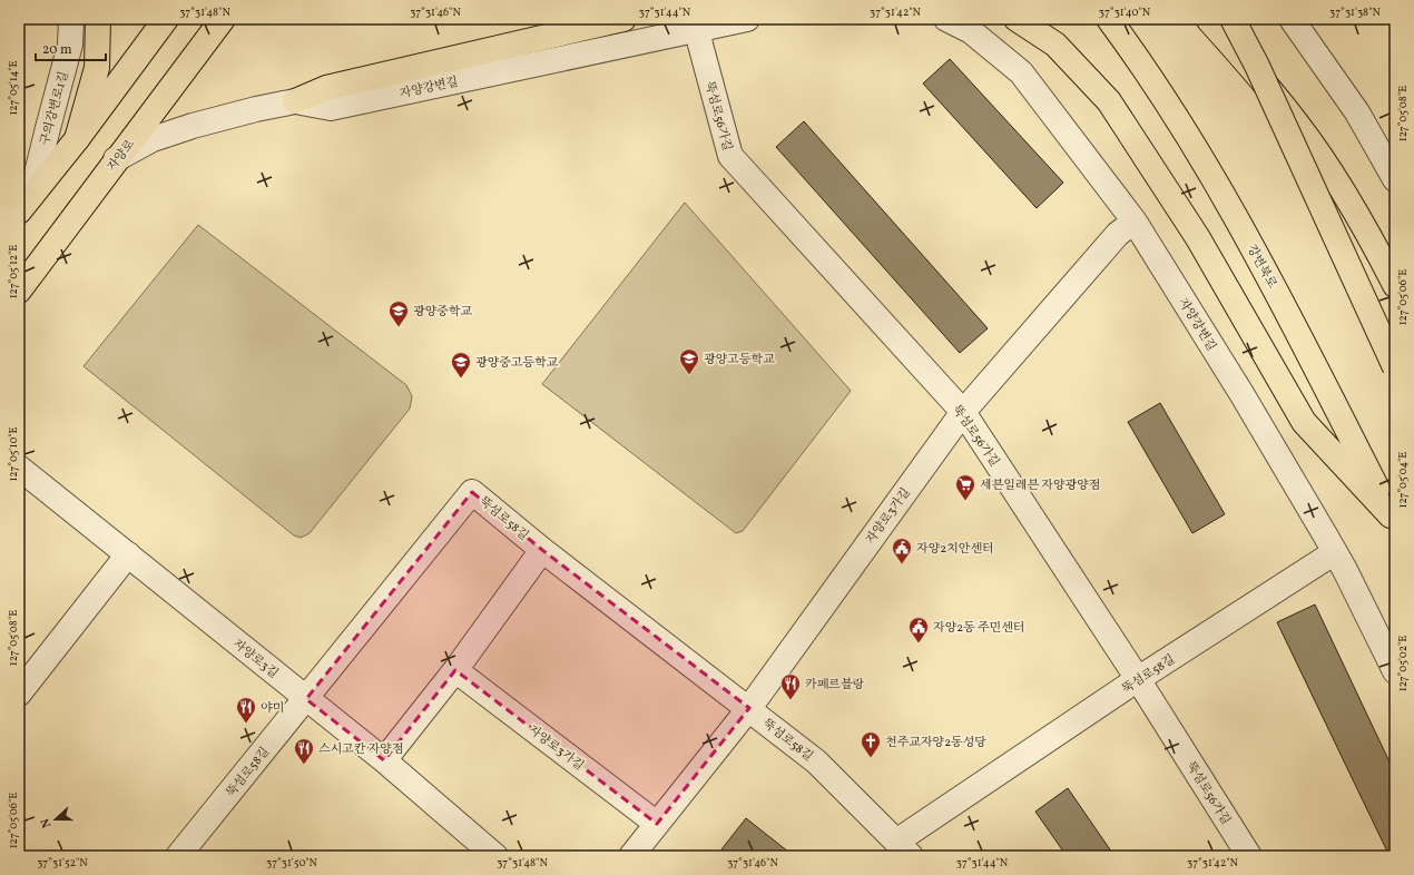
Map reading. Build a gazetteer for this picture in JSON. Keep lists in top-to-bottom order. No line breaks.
{"streets":{"main road":["자양로","강변북로"],"street":["자양강변길","구의강변로1길","뚝섬로56가길","자양로3가길","뚝섬로58길","자양로3길"]},"crossings":[["자양강변길","뚝섬로56가길"],["자양강변길","자양로"],["자양강변길","자양로3가길"],["자양강변길","뚝섬로58길"],["뚝섬로56가길","자양로3가길"],["뚝섬로56가길","뚝섬로58길"],["자양로3가길","뚝섬로58길"],["뚝섬로58길","자양로3길"]],"places":{"school or university":["광양중학교","광양고등학교","광양중고등학교"],"supermarket":["세븐일레븐 자양광양점"],"public building":["자양2치안센터","자양2동 주민센터"],"restaurant":["카페르블랑","야미","스시고칸 자양점"],"church":["천주교자양2동성당"]},"scale_bar":"20 m","north":"left","coordinates":["37°31'48\"N","37°31'46\"N","37°31'44\"N","37°31'42\"N","37°31'40\"N","37°31'38\"N","127°05'14\"E","127°05'08\"E","127°05'12\"E","127°05'06\"E","127°05'10\"E","127°05'04\"E","127°05'02\"E","37°31'52\"N","37°31'50\"N"]}
